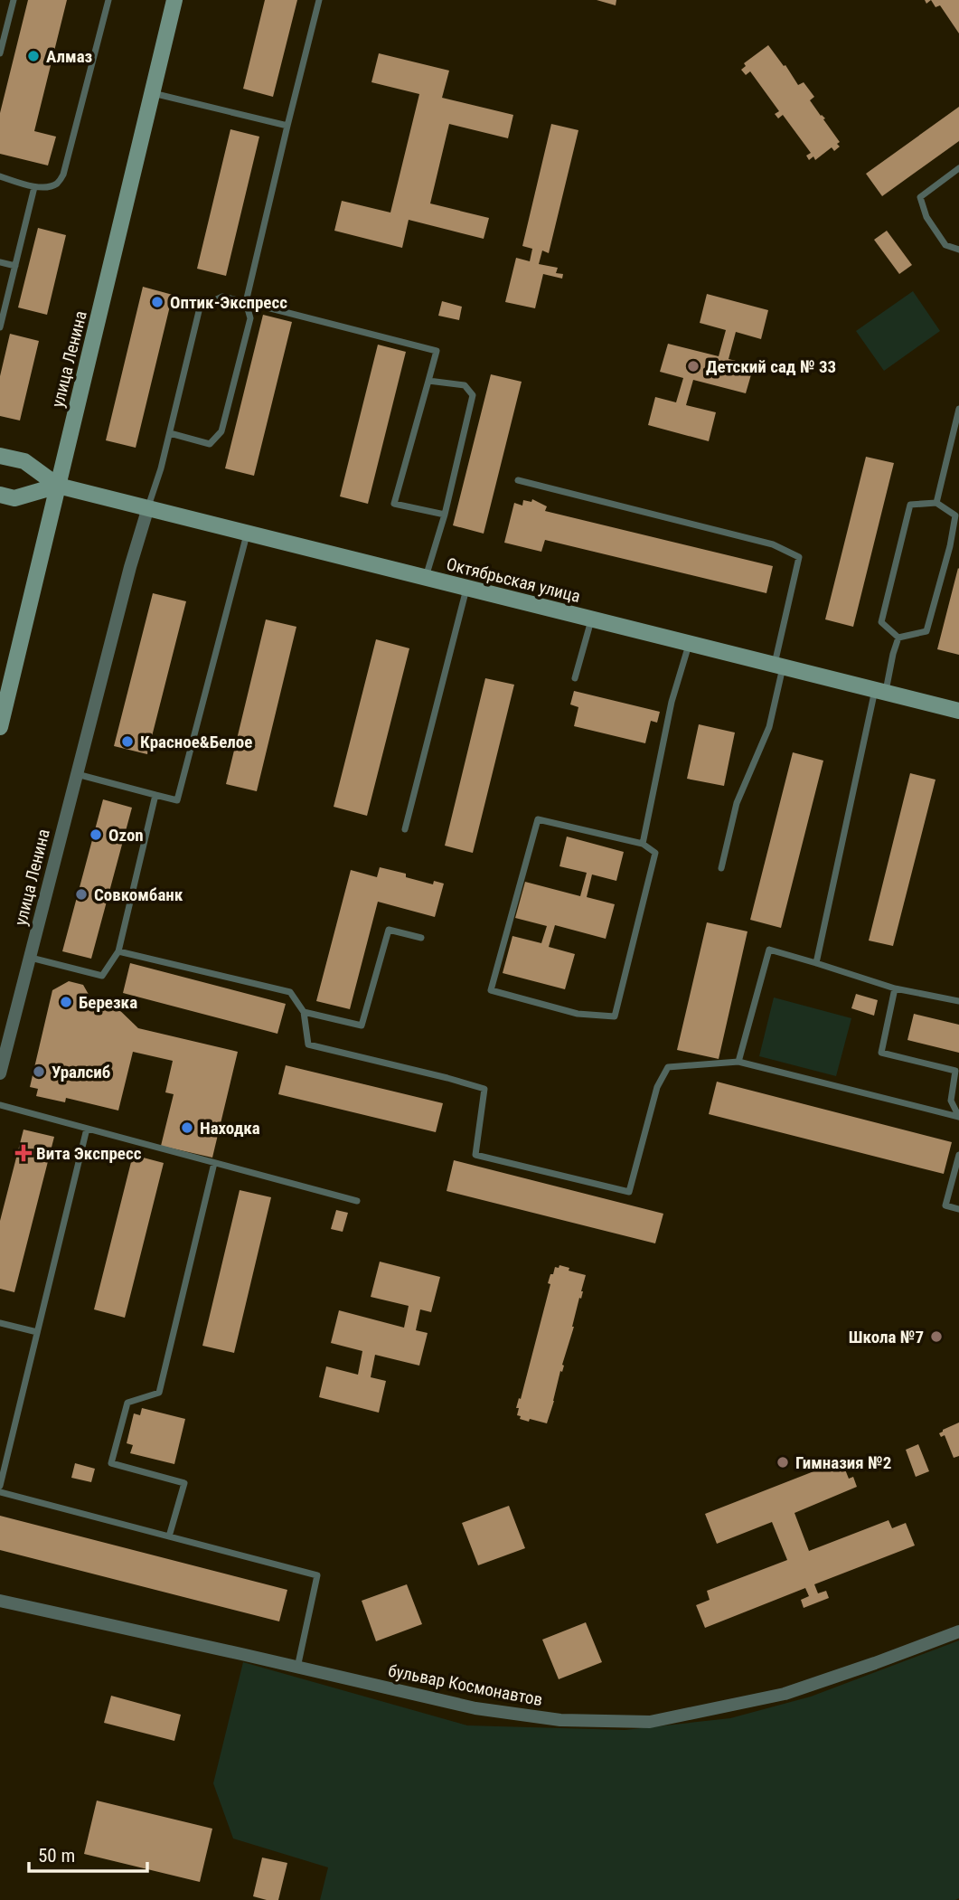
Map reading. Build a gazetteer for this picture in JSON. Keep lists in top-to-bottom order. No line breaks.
{"streets":{"street":["улица Ленина","Октябрьская улица","бульвар Космонавтов"]},"crossings":[["улица Ленина","Октябрьская улица"]],"places":{"other":["Алмаз","Оптик-Экспресс","Детский сад № 33","Красное&Белое","Ozon","Совкомбанк","Березка","Уралсиб","Находка","Школа №7","Гимназия №2"],"health":["Вита Экспресс"]},"scale_bar":"50 m"}
